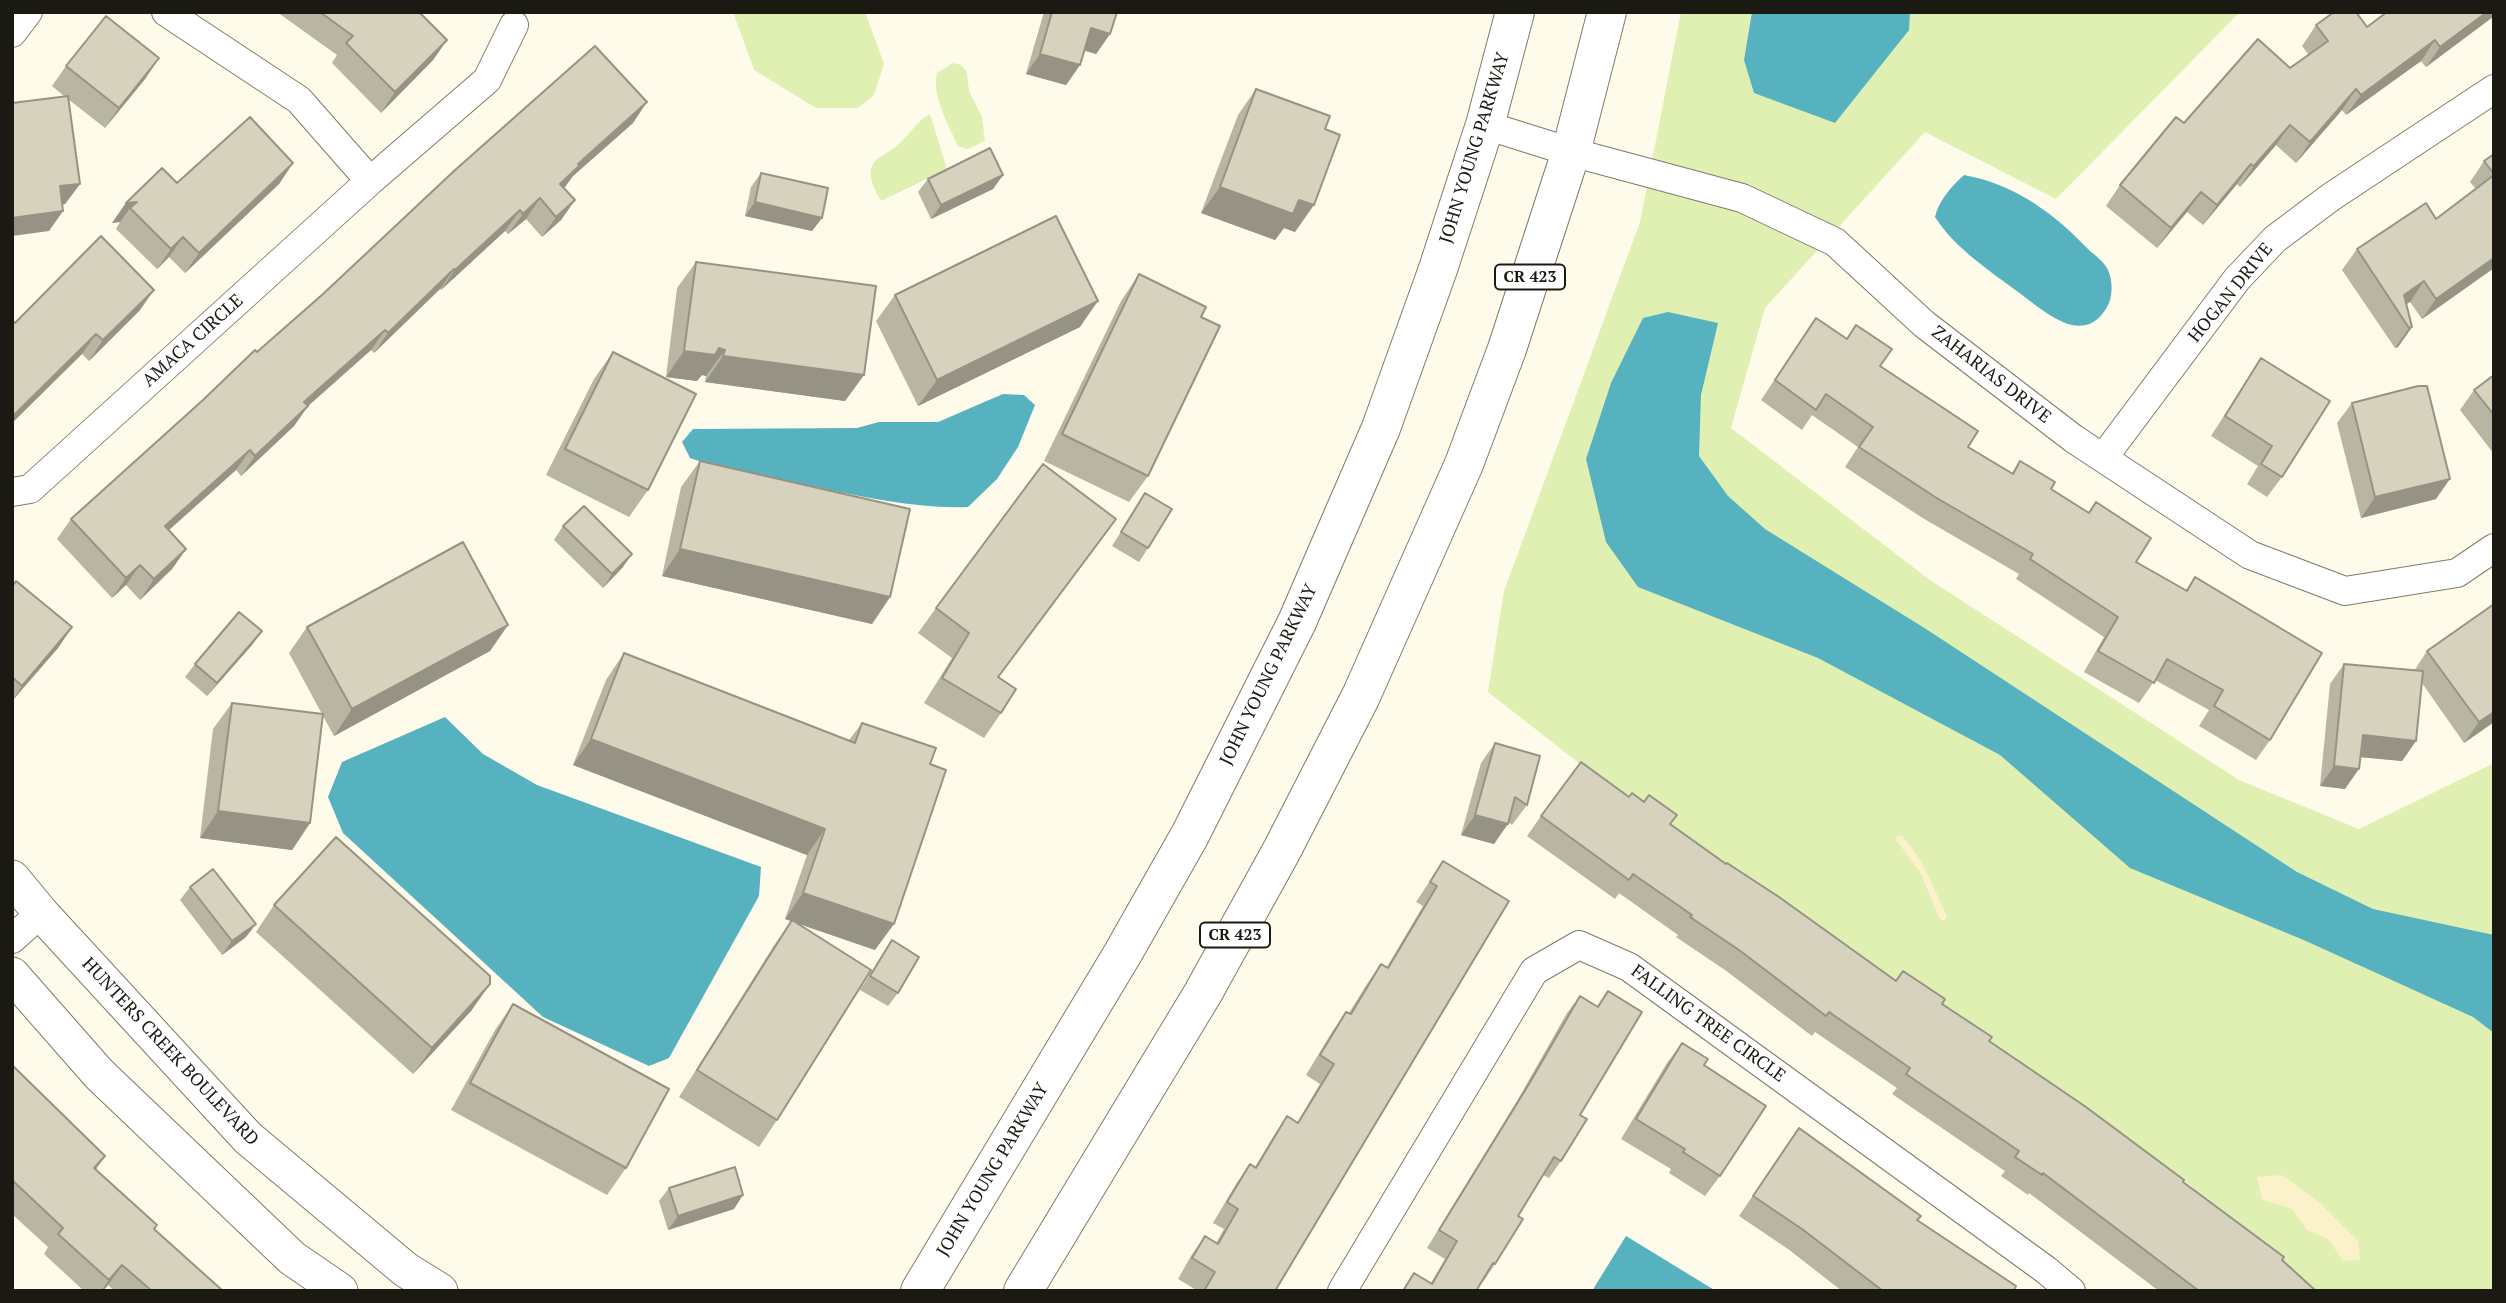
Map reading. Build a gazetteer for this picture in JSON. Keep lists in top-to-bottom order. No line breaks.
{"streets":{"highway":["JOHN YOUNG PARKWAY","CR 423"],"street":["HOGAN DRIVE","AMACA CIRCLE","ZAHARIAS DRIVE","FALLING TREE CIRCLE","HUNTERS CREEK BOULEVARD"]},"crossings":[["JOHN YOUNG PARKWAY","ZAHARIAS DRIVE"],["CR 423","ZAHARIAS DRIVE"],["HOGAN DRIVE","ZAHARIAS DRIVE"]]}
